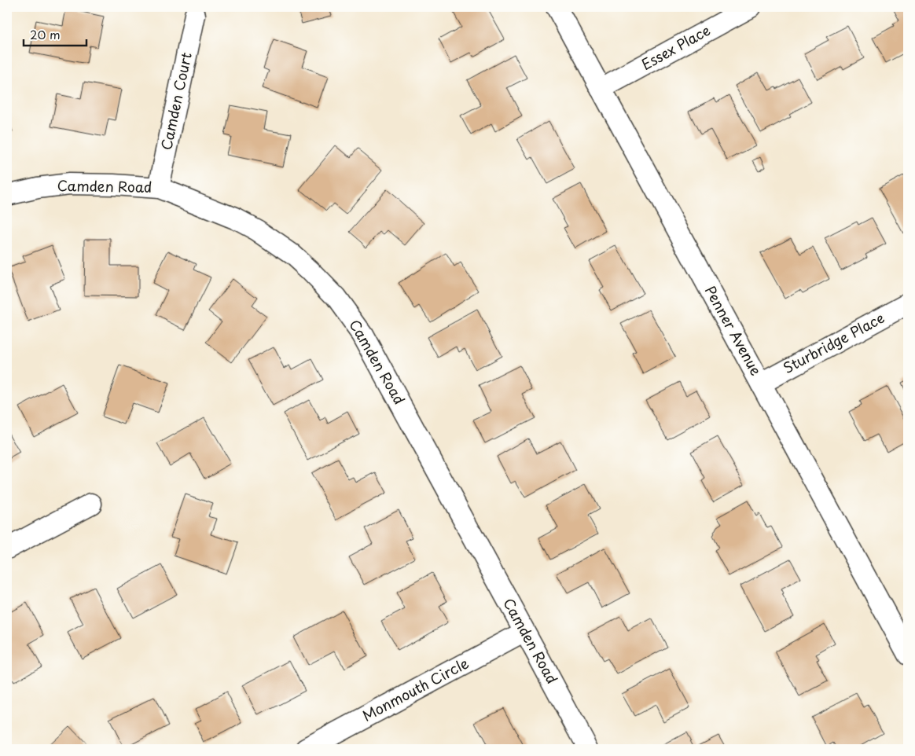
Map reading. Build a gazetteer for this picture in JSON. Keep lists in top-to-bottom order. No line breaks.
{"streets":{"street":["Essex Place","Camden Court","Camden Road","Penner Avenue","Sturbridge Place","Monmouth Circle"]},"crossings":[["Essex Place","Penner Avenue"],["Camden Court","Camden Road"],["Camden Road","Monmouth Circle"],["Penner Avenue","Sturbridge Place"]],"scale_bar":"20 m"}
